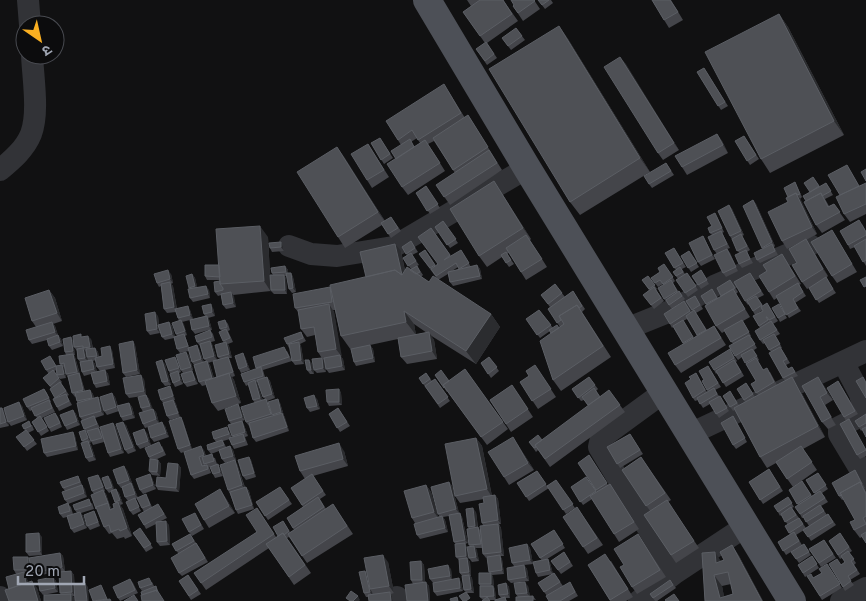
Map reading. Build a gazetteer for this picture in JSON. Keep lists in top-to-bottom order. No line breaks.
{"scale_bar":"20 m","north":"bottom right"}
